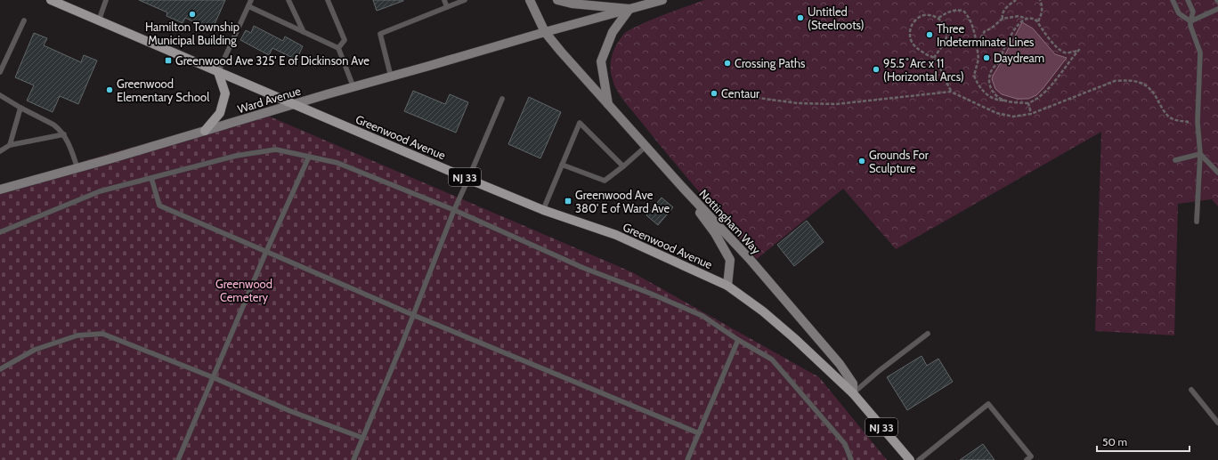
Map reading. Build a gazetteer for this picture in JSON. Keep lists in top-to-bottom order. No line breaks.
{"streets":{"main road":["Greenwood Avenue","NJ 33","Nottingham Way"],"street":["Ward Avenue"]},"crossings":[["Ward Avenue","Greenwood Avenue"],["Ward Avenue","Nottingham Way"],["Greenwood Avenue","Nottingham Way"]],"parks":["Greenwood Cemetery"],"places":{"other":["Hamilton Township Municipal Building","Untitled (Steelroots)","Three Indeterminate Lines","Daydream","Crossing Paths","95.5 ̊ Arc x 11 (Horizontal Arcs)","Greenwood Elementary School","Centaur","Grounds For Sculpture"],"transit":["Greenwood Ave 325' E of Dickinson Ave","Greenwood Ave 380' E of Ward Ave"]},"scale_bar":"50 m"}
